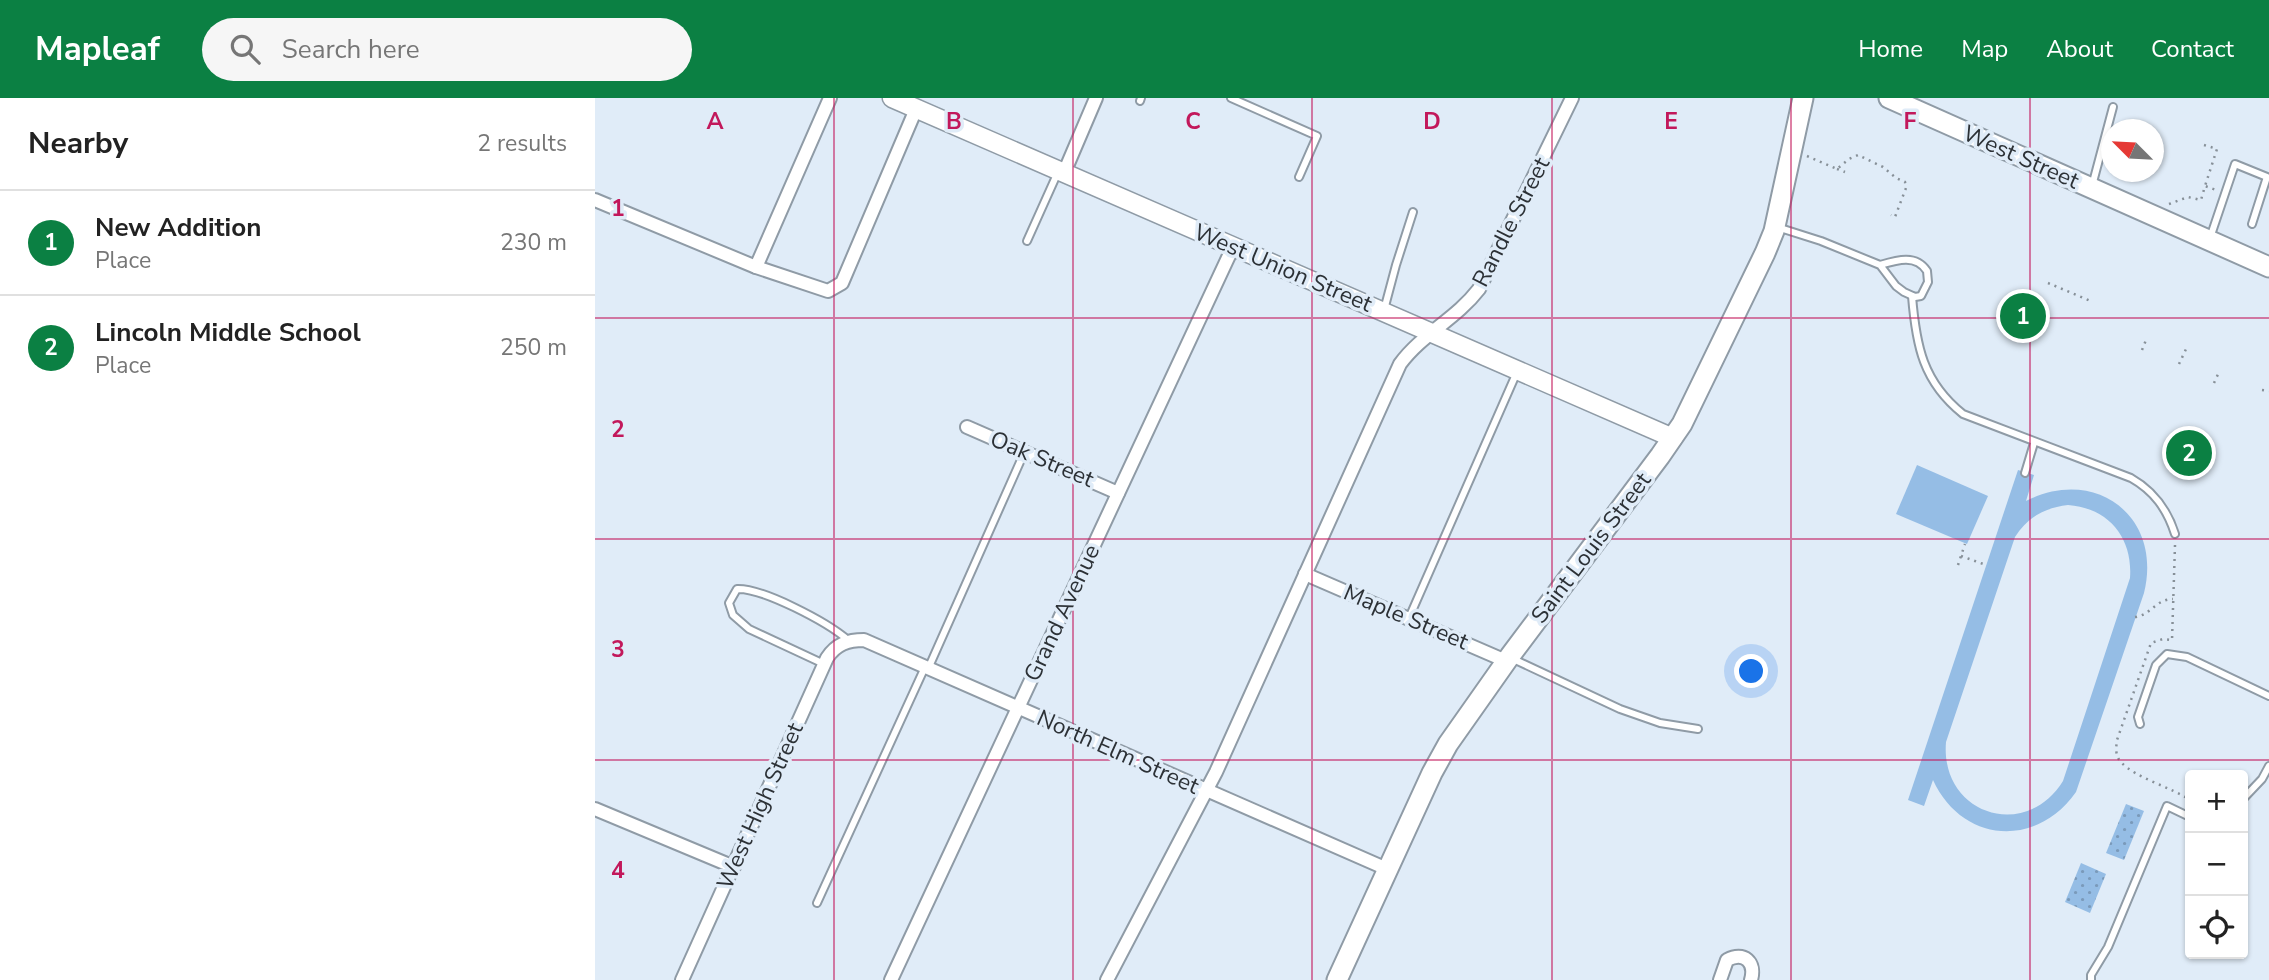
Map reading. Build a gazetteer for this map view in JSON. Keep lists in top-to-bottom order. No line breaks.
{"streets":{"main road":["West Street","Saint Louis Street"],"street":["Randle Street","West Union Street","Oak Street","Grand Avenue","Maple Street","North Elm Street","West High Street"]},"crossings":[["Randle Street","West Union Street"],["Randle Street","Maple Street"],["Randle Street","North Elm Street"],["West Union Street","Saint Louis Street"],["West Union Street","Grand Avenue"],["Oak Street","Grand Avenue"],["Saint Louis Street","Maple Street"],["Saint Louis Street","North Elm Street"],["Grand Avenue","North Elm Street"],["North Elm Street","West High Street"]],"north":"top left","page":{"header":"Mapleaf","search":"Search here","nav":["Home","Map","About","Contact"],"heading":["Nearby","2 results"],"list":[{"mark":"1","name":"New Addition","note":"Place","value":"230 m"},{"mark":"2","name":"Lincoln Middle School","note":"Place","value":"250 m"}],"pins":["1","2"],"map_buttons":["+","−"]},"grid":{"columns":["A","B","C","D","E","F"],"rows":["1","2","3","4"]}}
